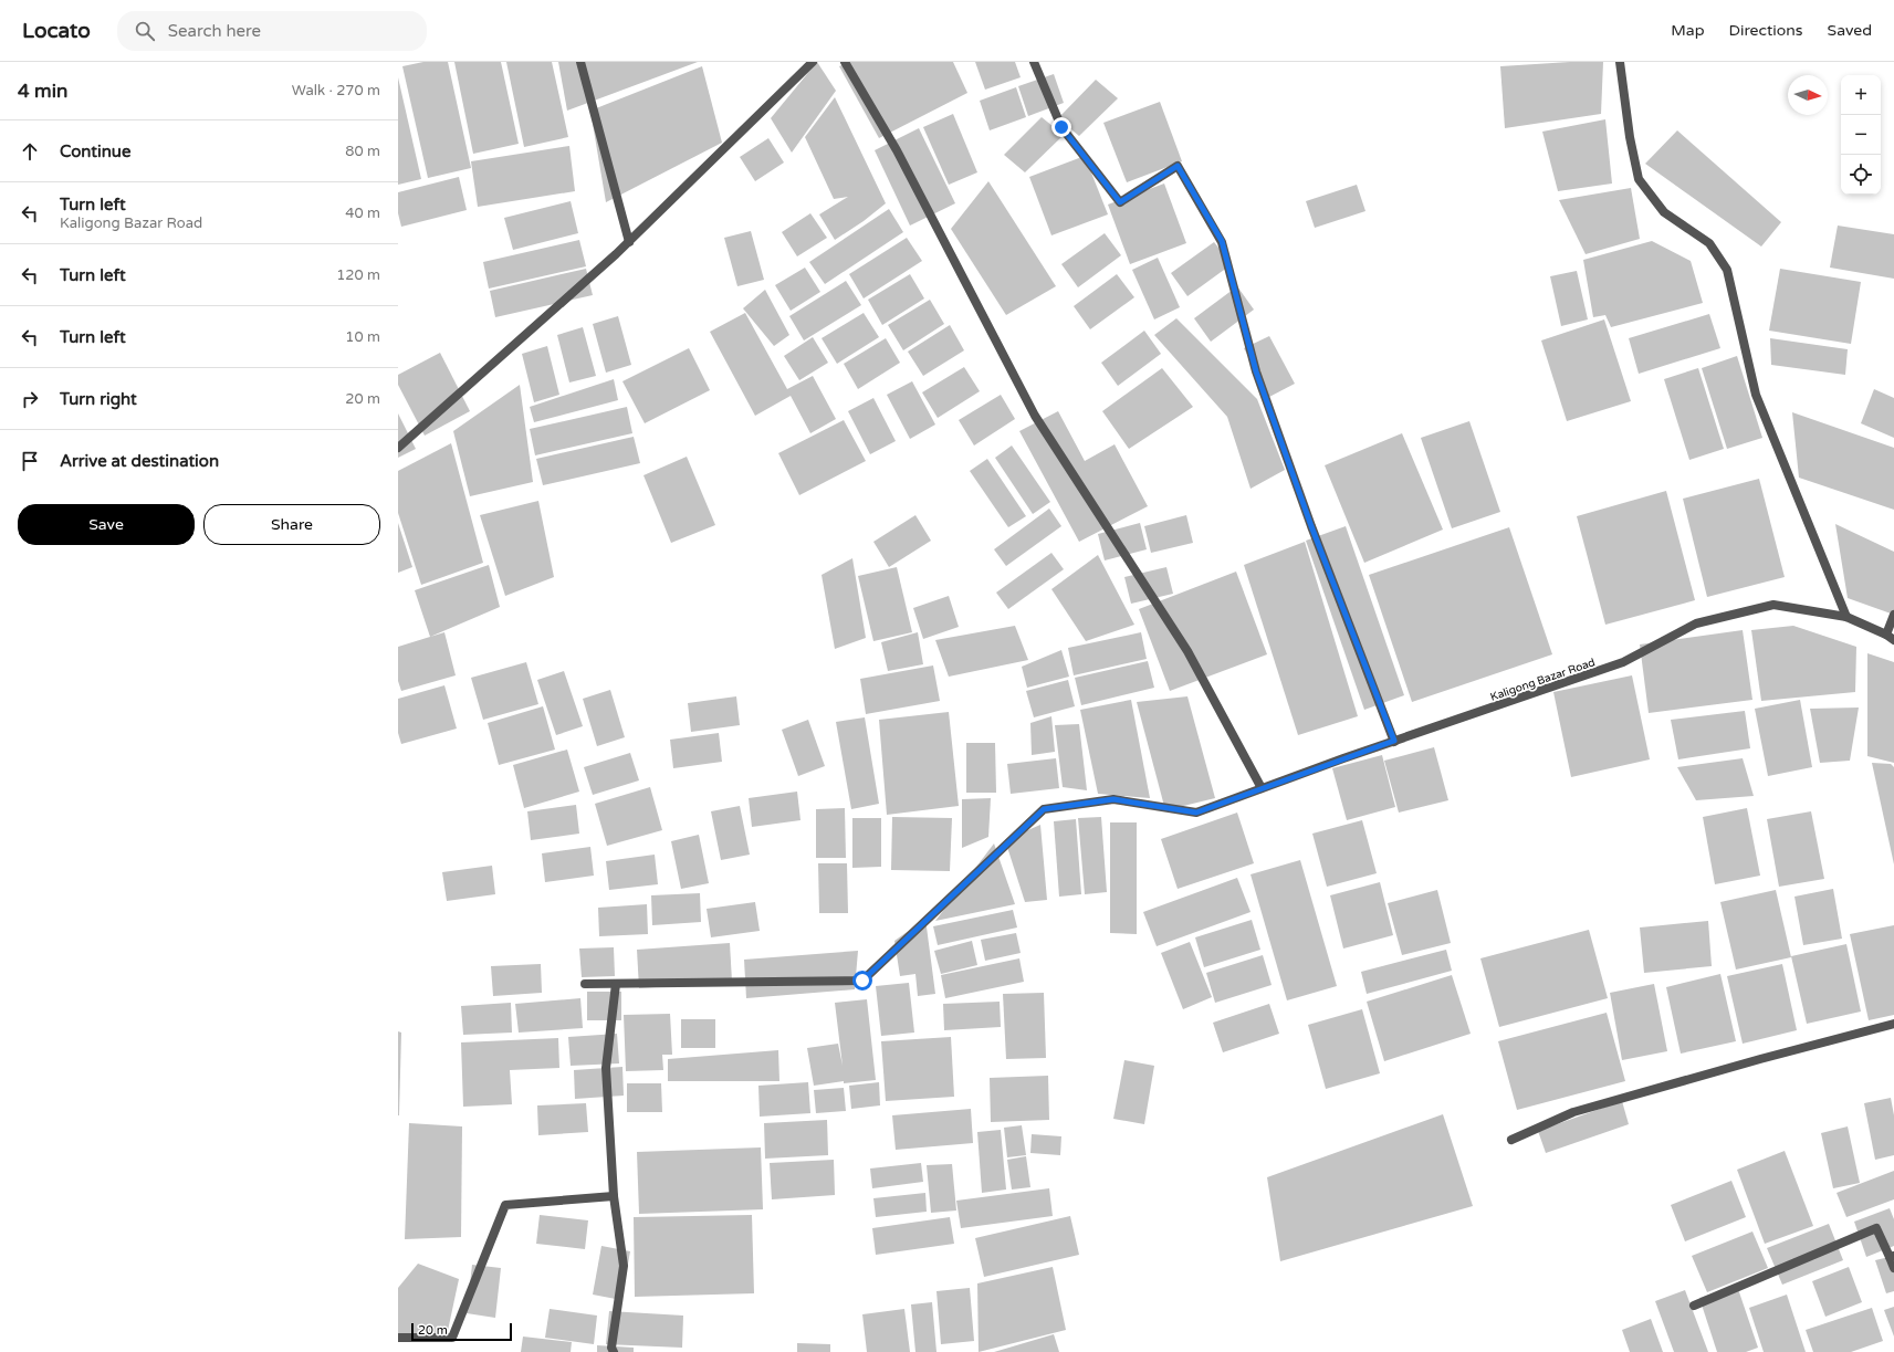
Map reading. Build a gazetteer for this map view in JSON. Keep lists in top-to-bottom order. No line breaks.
{"streets":{"street":["Kaligong Bazar Road"]},"scale_bar":"20 m","north":"right","page":{"header":"Locato","search":"Search here","nav":["Map","Directions","Saved"],"heading":["4 min","Walk · 270 m"],"map_buttons":["+","−"],"list":[["Continue","80 m"],["Turn left","Kaligong Bazar Road","40 m"],["Turn left","120 m"],["Turn left","10 m"],["Turn right","20 m"],"Arrive at destination"],"buttons":["Save","Share"],"scale":"20 m"}}
